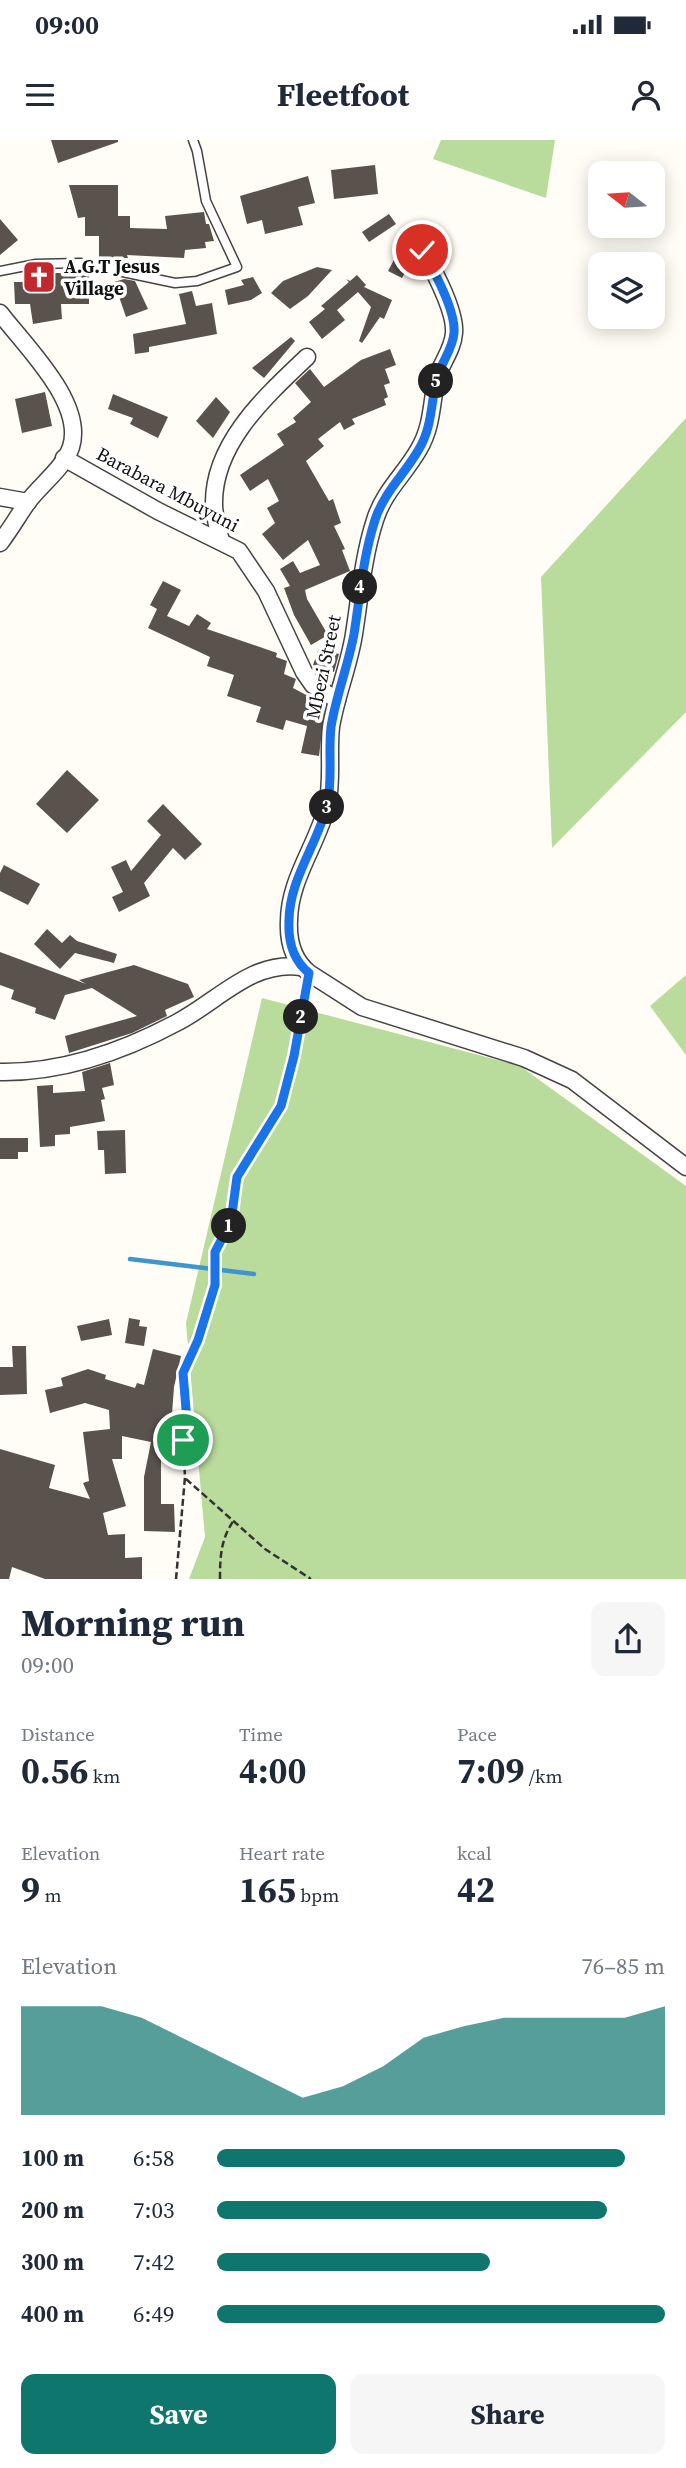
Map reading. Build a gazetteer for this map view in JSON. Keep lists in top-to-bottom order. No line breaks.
{"streets":{"street":["Barabara Mbuyuni","Mbezi Street"]},"crossings":[["Barabara Mbuyuni","Mbezi Street"]],"places":{"church":["A.G.T Jesus Village"]},"north":"left","page":{"status":"09:00","header":"Fleetfoot","pins":["5","4","3","2","1"],"heading":["Morning run","09:00"],"stats":[["Distance","0.56 km"],["Time","4:00"],["Pace","7:09 /km"],["Elevation","9 m"],["Heart rate","165 bpm"],["kcal","42"]],"chart":["Elevation","76–85 m"],"list":[{"name":"100 m","note":"6:58"},{"name":"200 m","note":"7:03"},{"name":"300 m","note":"7:42"},{"name":"400 m","note":"6:49"}],"buttons":["Save","Share"]}}
